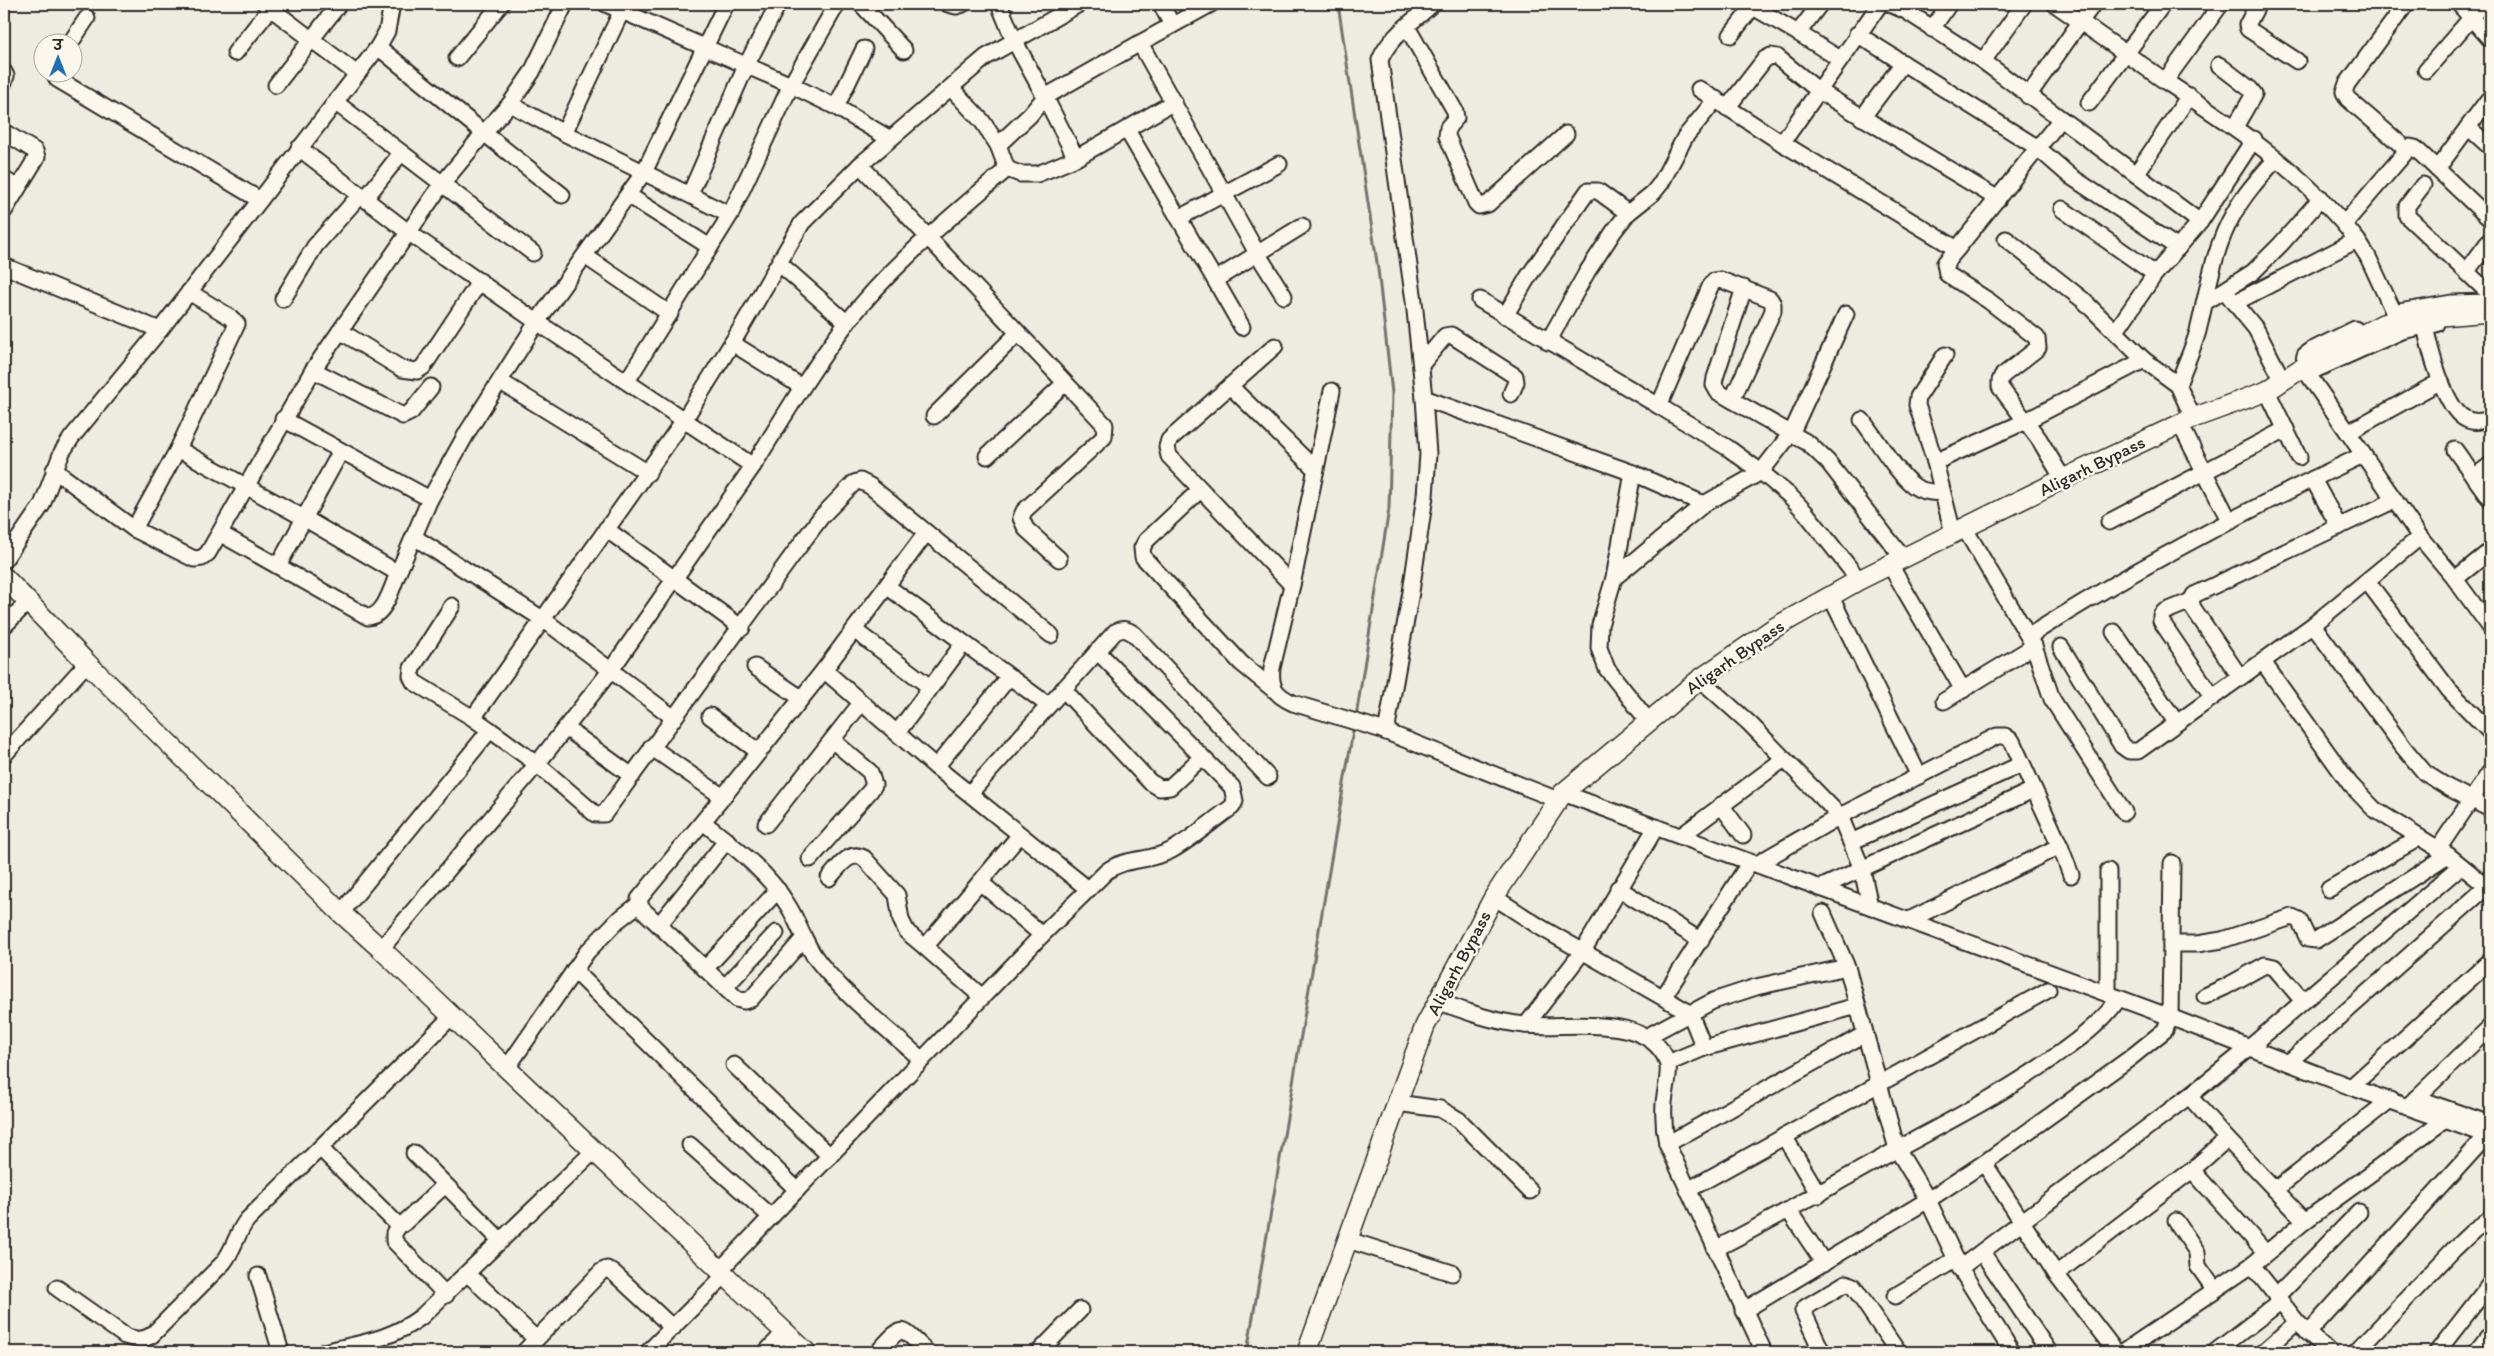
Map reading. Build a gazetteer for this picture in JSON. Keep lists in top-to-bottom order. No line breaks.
{"streets":{"main road":["Aligarh Bypass"]},"north":"top"}
